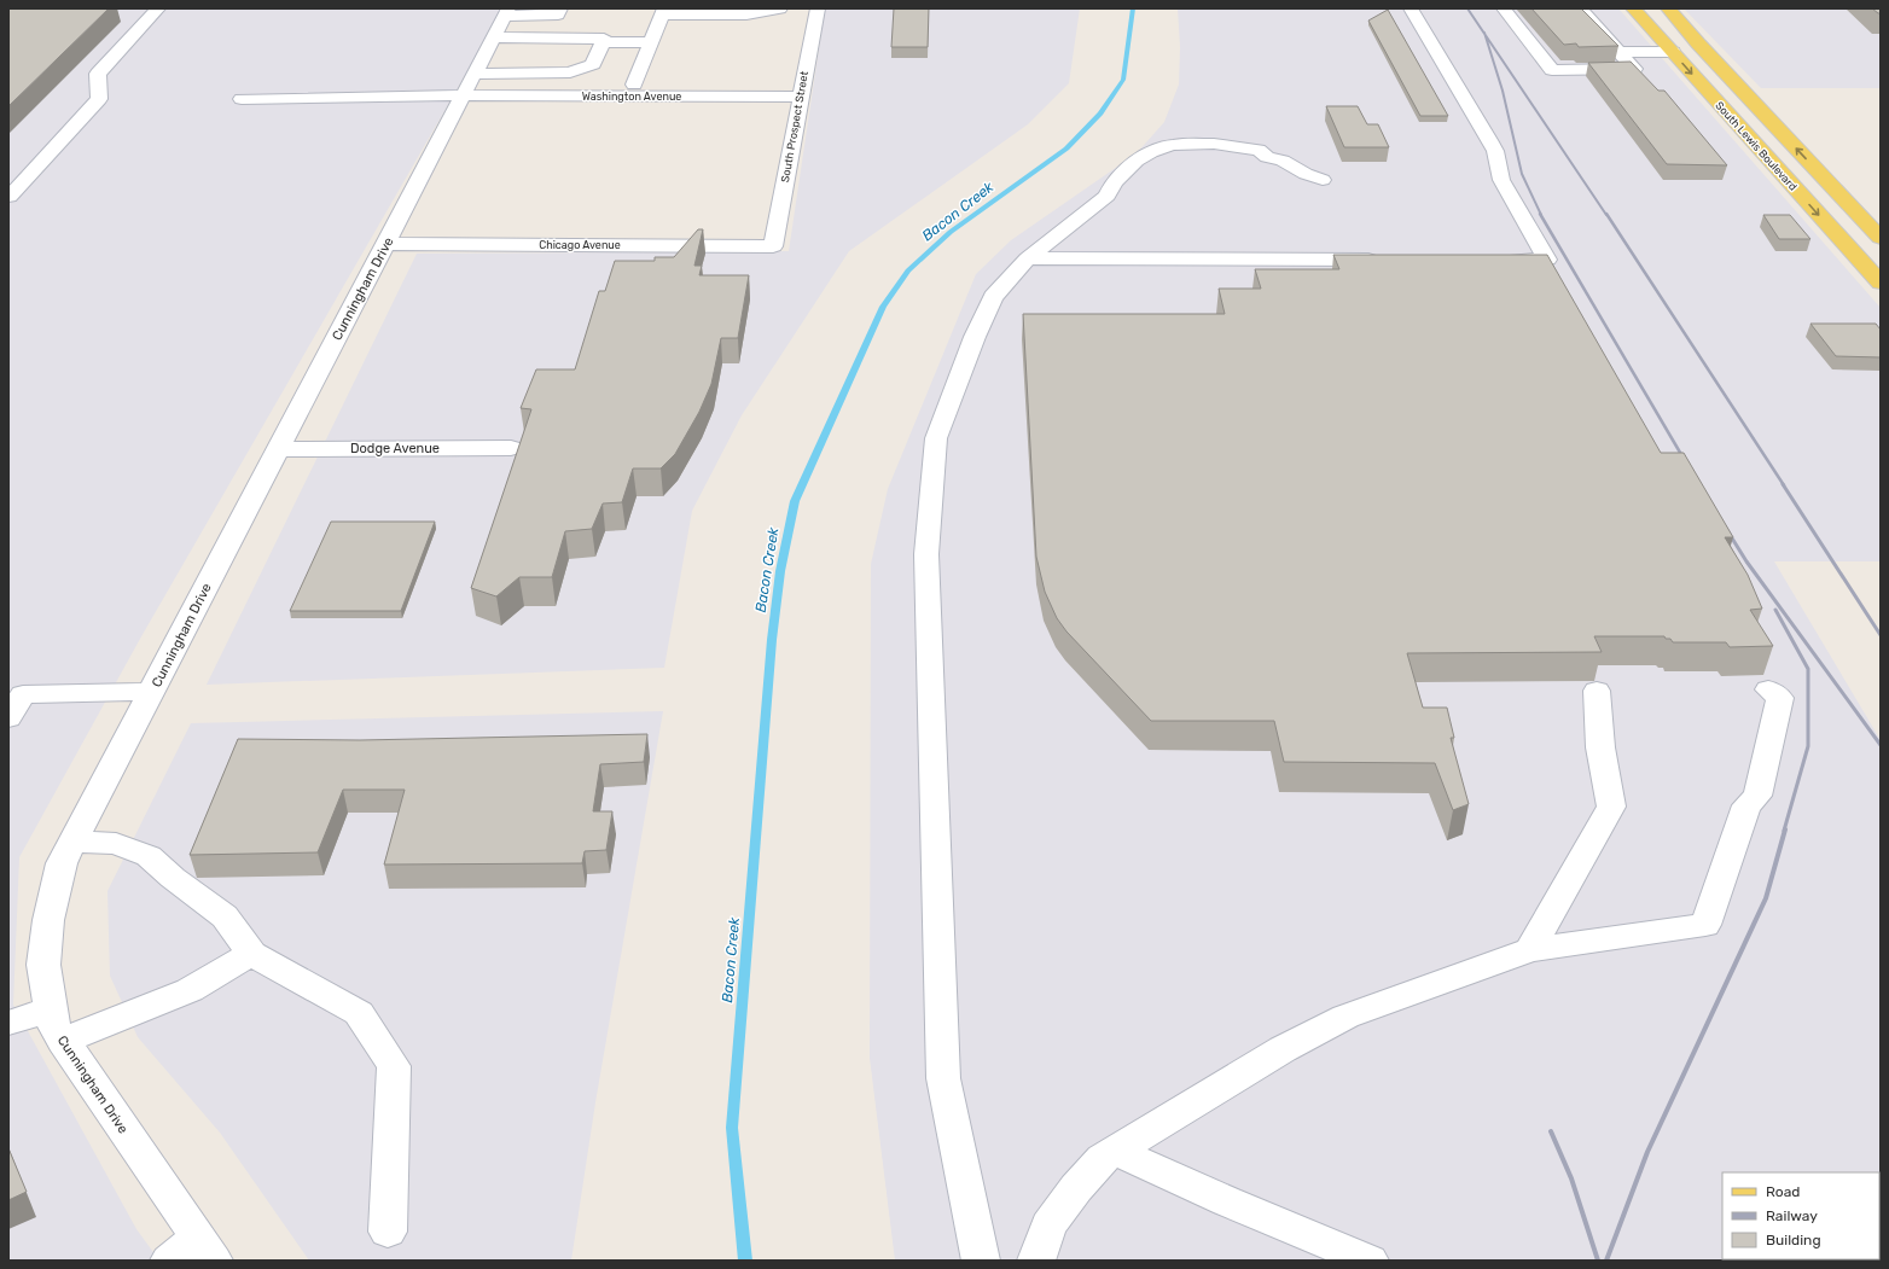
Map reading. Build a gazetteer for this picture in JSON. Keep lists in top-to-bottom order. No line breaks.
{"streets":{"main road":["South Lewis Boulevard"],"street":["Washington Avenue","South Prospect Street","Chicago Avenue","Cunningham Drive","Dodge Avenue"]},"crossings":[["Washington Avenue","South Prospect Street"],["Washington Avenue","Cunningham Drive"],["South Prospect Street","Chicago Avenue"],["Chicago Avenue","Cunningham Drive"],["Cunningham Drive","Dodge Avenue"]],"water":["Bacon Creek"],"legend":["Road","Railway","Building"]}
